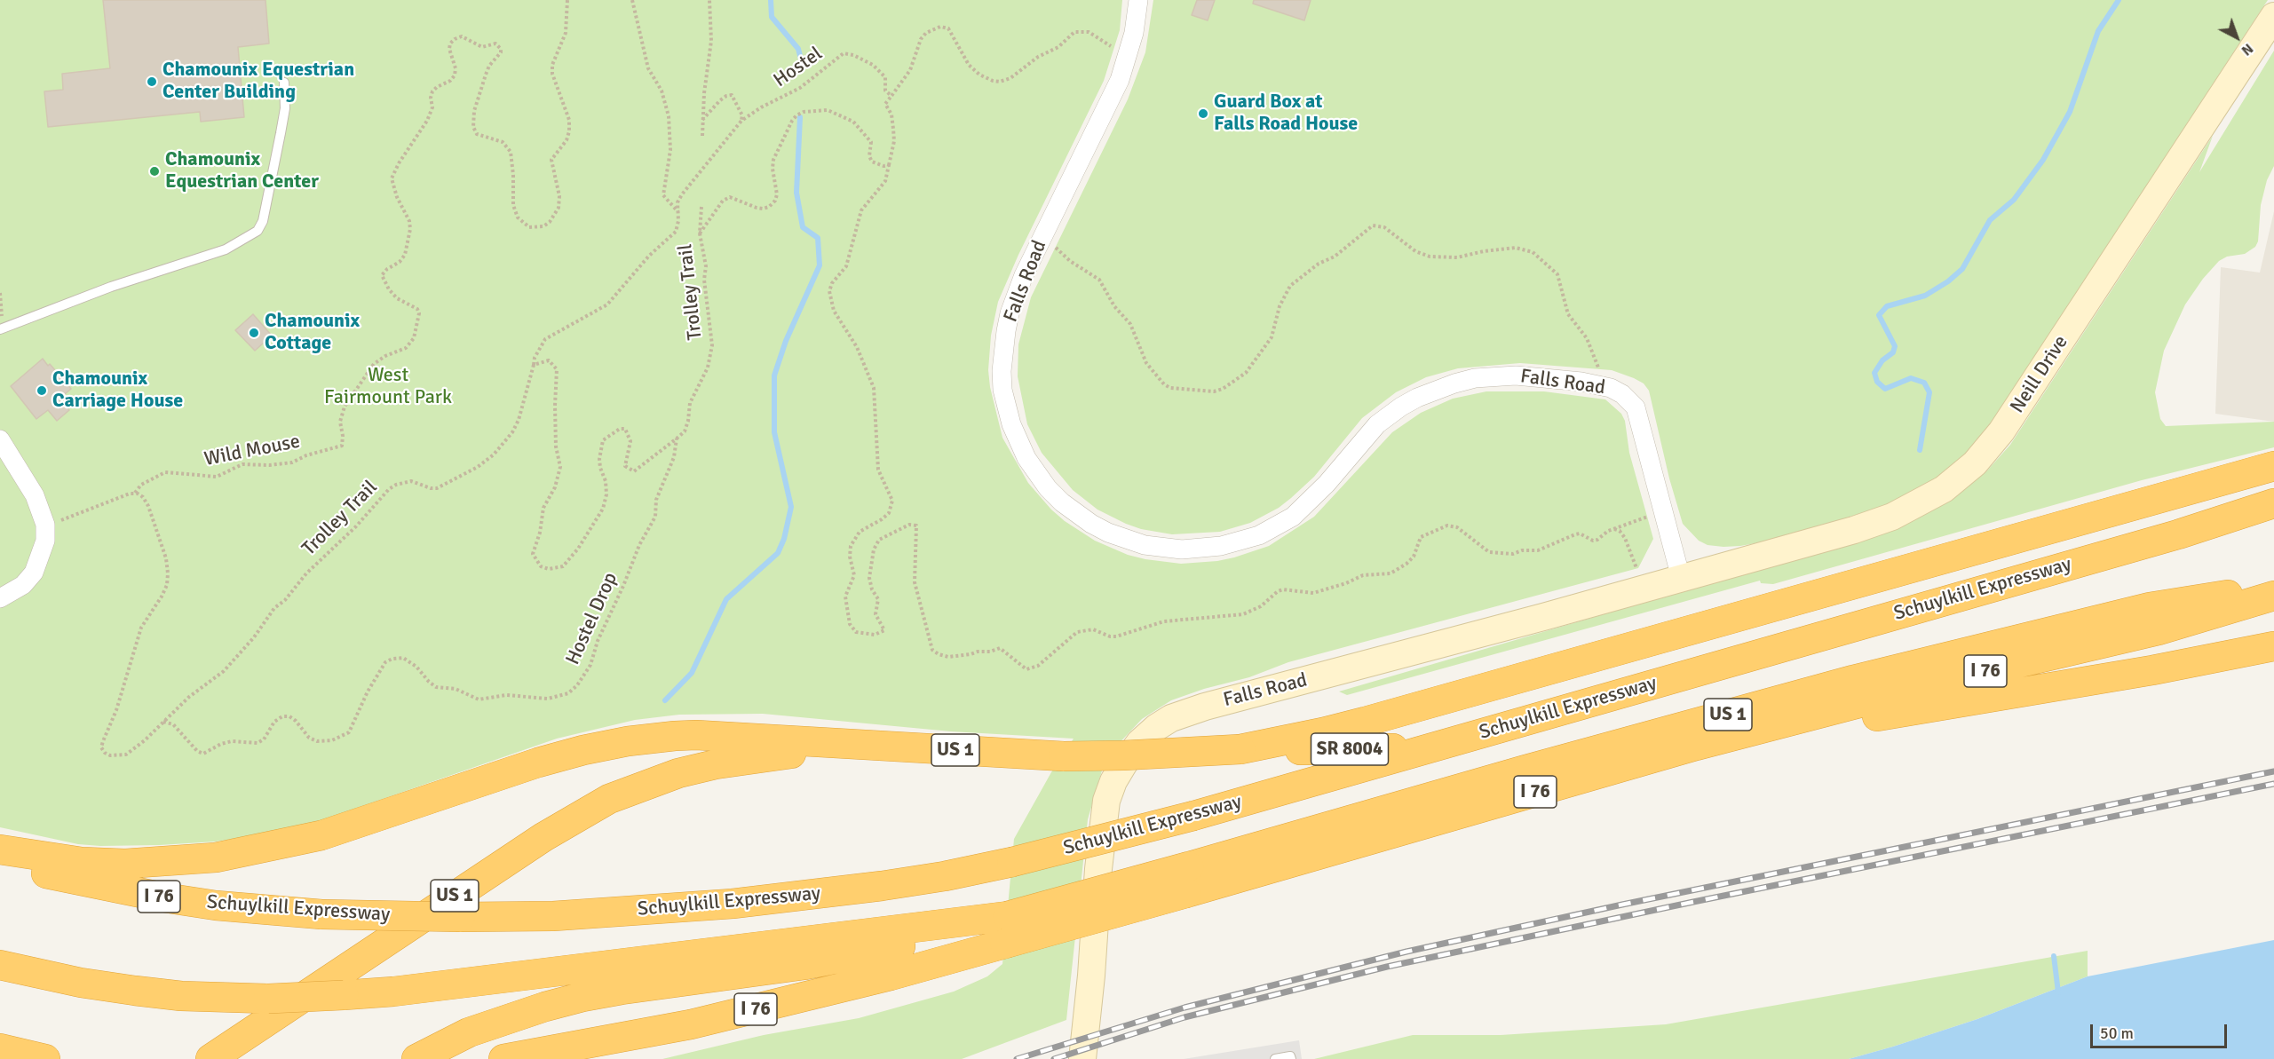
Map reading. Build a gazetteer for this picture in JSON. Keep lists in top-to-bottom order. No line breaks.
{"streets":{"highway":["Schuylkill Expressway","I 76","US 1","SR 8004"],"main road":["Falls Road","Neill Drive"],"path":["Hostel","Trolley Trail","Wild Mouse","Hostel Drop"]},"crossings":[["Hostel","Trolley Trail"],["Falls Road","Neill Drive"],["Trolley Trail","Wild Mouse"],["Trolley Trail","Hostel Drop"],["Schuylkill Expressway","SR 8004"],["I 76","US 1"],["US 1","SR 8004"]],"parks":["West Fairmount Park"],"places":["Chamounix Equestrian Center Building","Guard Box at Falls Road House","Chamounix Equestrian Center","Chamounix Cottage","Chamounix Carriage House"],"scale_bar":"50 m","north":"bottom right"}
